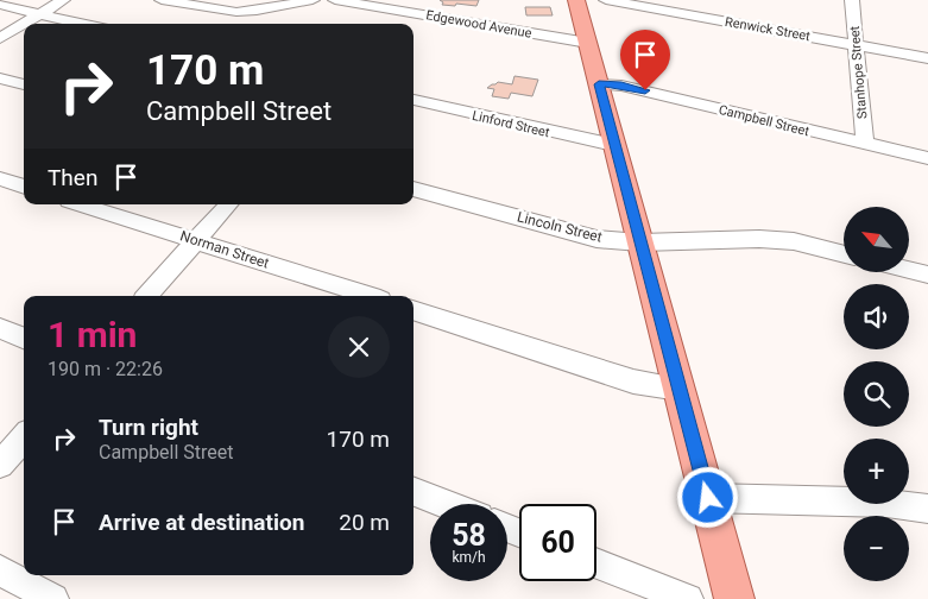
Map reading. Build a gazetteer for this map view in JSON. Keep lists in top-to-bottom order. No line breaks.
{"streets":{"street":["Edgewood Avenue","Renwick Street","Stanhope Street","Campbell Street","Linford Street","Lincoln Street","Norman Street"]},"crossings":[["Renwick Street","Stanhope Street"],["Stanhope Street","Campbell Street"]],"north":"top left","page":{"turn":["170 m","Campbell Street"],"then":"Then","map_buttons":["+","−"],"heading":["1 min","190 m · 22:26"],"list":[{"name":"Turn right","note":"Campbell Street","value":"170 m"},{"name":"Arrive at destination","value":"20 m"}],"speed":"58 km/h","limit":"60"}}
